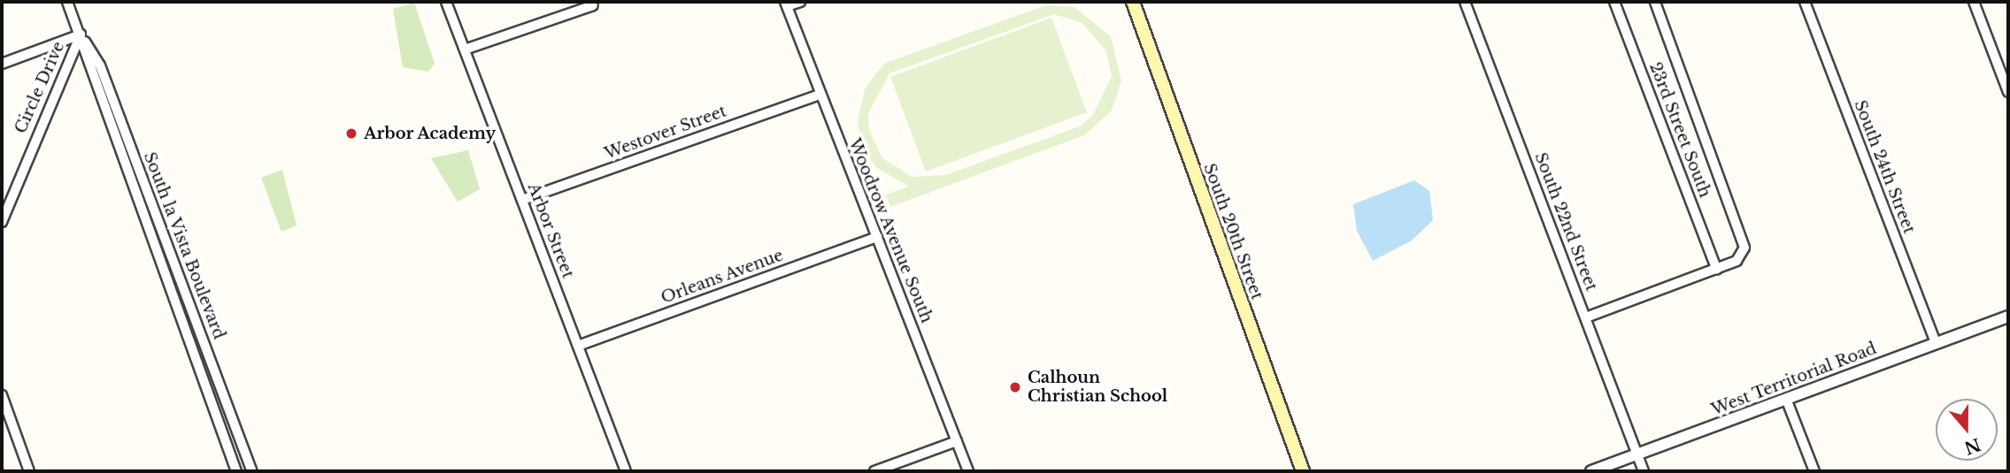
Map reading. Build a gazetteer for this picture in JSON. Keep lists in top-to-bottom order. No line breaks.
{"streets":{"main road":["South 20th Street"],"street":["Circle Drive","23rd Street South","Westover Street","South 24th Street","South 22nd Street","Arbor Street","Woodrow Avenue South","South la Vista Boulevard","Orleans Avenue","West Territorial Road"]},"crossings":[["Circle Drive","South la Vista Boulevard"],["Westover Street","Arbor Street"],["Westover Street","Woodrow Avenue South"],["South 24th Street","West Territorial Road"],["South 22nd Street","West Territorial Road"],["Arbor Street","Orleans Avenue"],["Woodrow Avenue South","Orleans Avenue"]],"places":["Arbor Academy","Calhoun Christian School"],"north":"bottom"}
